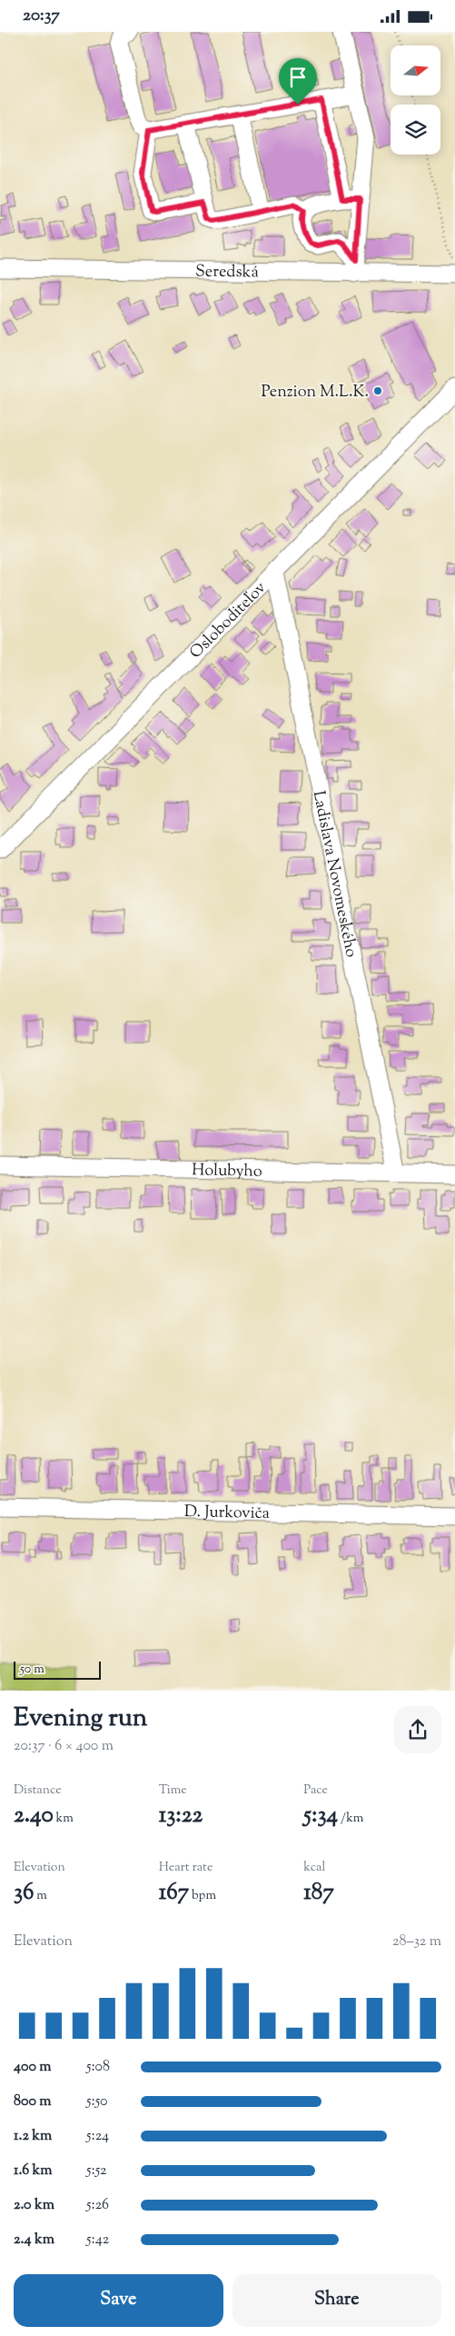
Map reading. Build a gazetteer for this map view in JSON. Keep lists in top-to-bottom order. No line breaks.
{"streets":{"street":["Seredská","Osloboditeľov","Ladislava Novomeského","Holubyho","D. Jurkoviča"]},"crossings":[["Osloboditeľov","Ladislava Novomeského"],["Ladislava Novomeského","Holubyho"]],"places":["Penzion M.L.K."],"scale_bar":"50 m","north":"right","page":{"status":"20:37","scale":"50 m","heading":["Evening run","20:37 · 6 × 400 m"],"stats":[["Distance","2.40 km"],["Time","13:22"],["Pace","5:34 /km"],["Elevation","36 m"],["Heart rate","167 bpm"],["kcal","187"]],"chart":["Elevation","28–32 m"],"list":[{"name":"400 m","note":"5:08"},{"name":"800 m","note":"5:50"},{"name":"1.2 km","note":"5:24"},{"name":"1.6 km","note":"5:52"},{"name":"2.0 km","note":"5:26"},{"name":"2.4 km","note":"5:42"}],"buttons":["Save","Share"]}}
